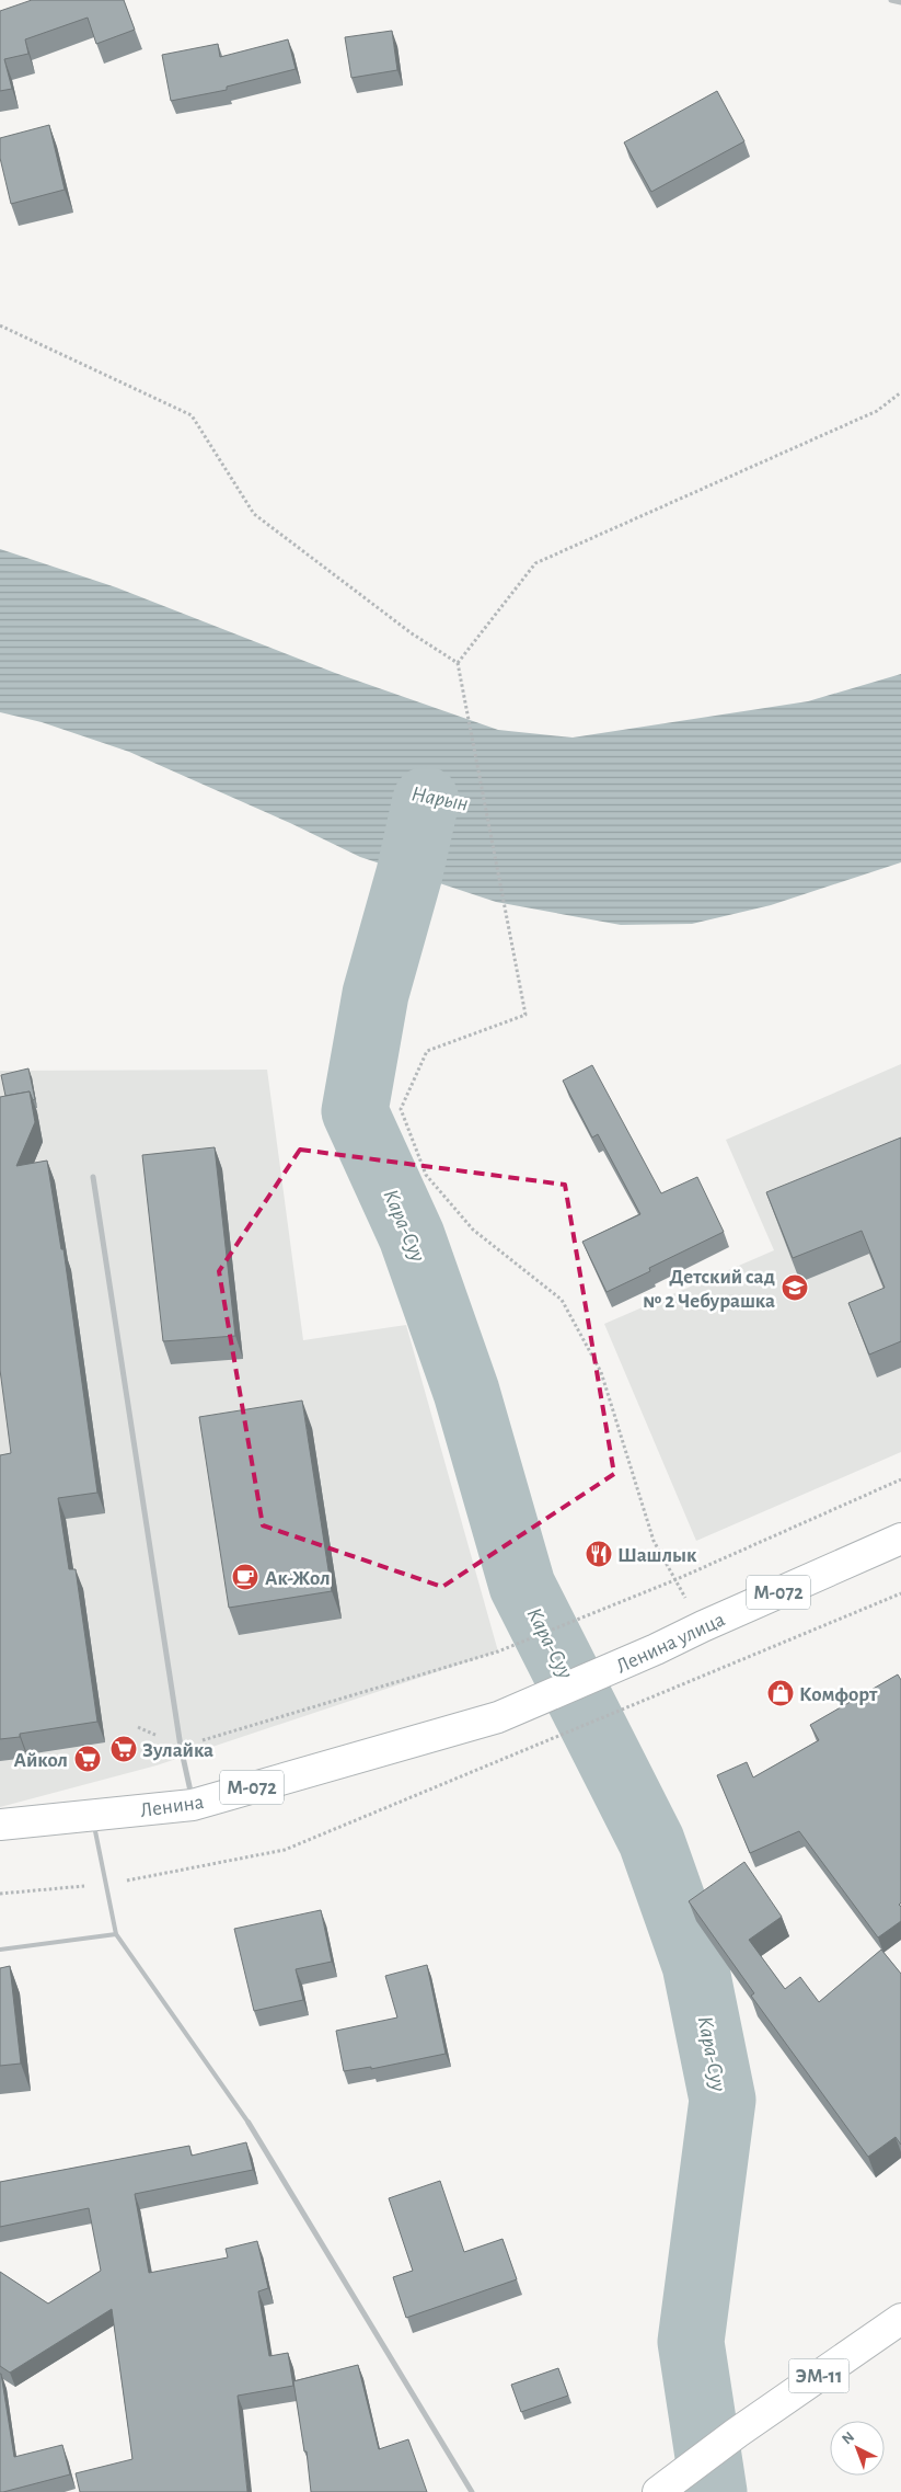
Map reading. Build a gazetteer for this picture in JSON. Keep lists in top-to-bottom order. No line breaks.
{"streets":{"main road":["М-072","Ленина улица","Ленина","ЭМ-11"]},"crossings":[["Ленина улица","Ленина"]],"water":["Нарын","Кара-Суу"],"places":{"school or university":["Детский сад № 2 Чебурашка"],"restaurant":["Шашлык"],"cafe":["Ак-Жол"],"shop":["Комфорт"],"supermarket":["Зулайка","Айкол"]},"north":"top left"}
